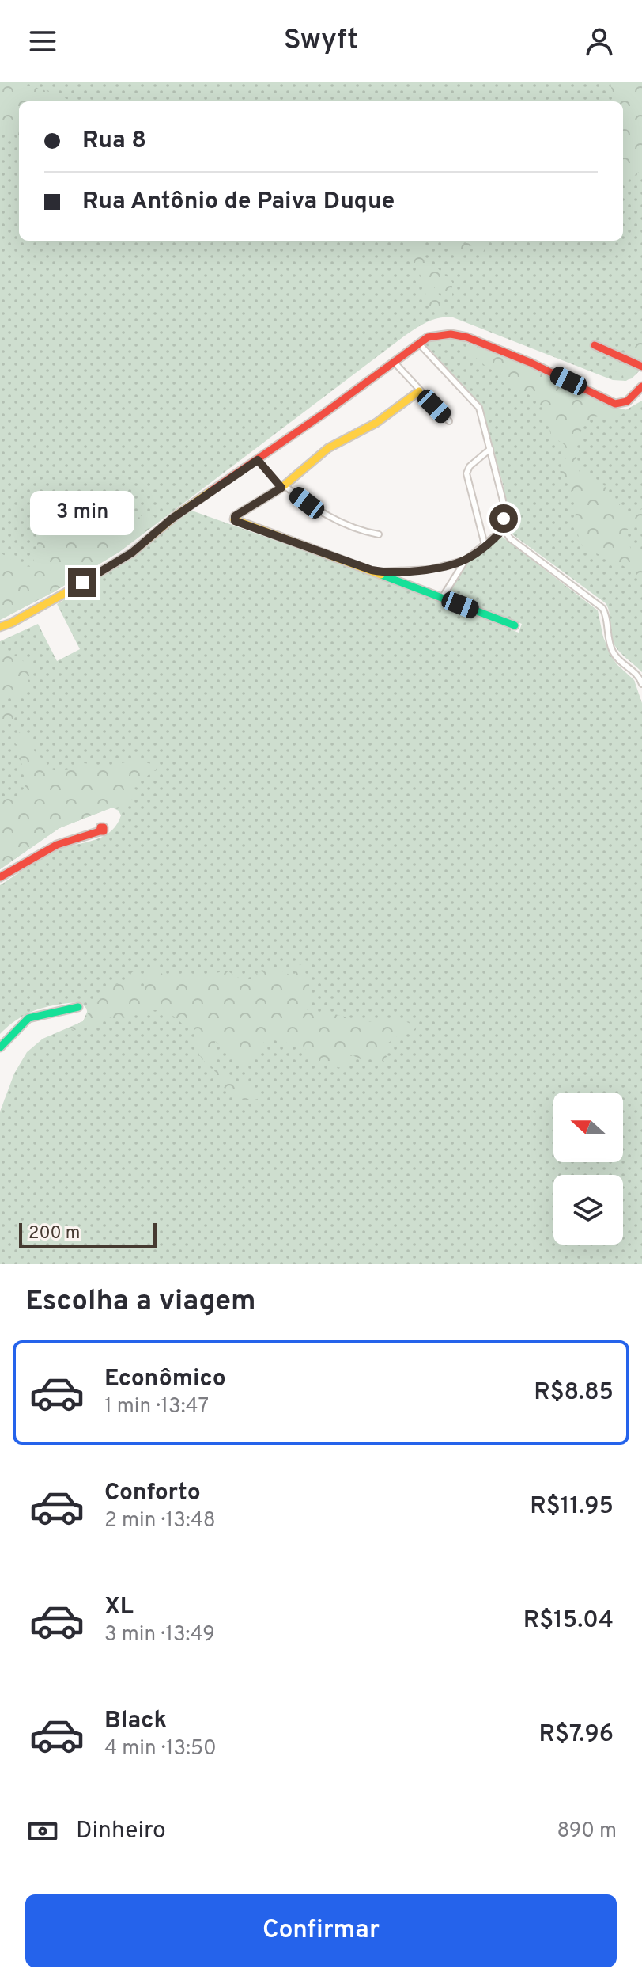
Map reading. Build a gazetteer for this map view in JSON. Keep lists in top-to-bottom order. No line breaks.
{"scale_bar":"200 m","north":"left","page":{"header":"Swyft","banner":["Rua 8","Rua Antônio de Paiva Duque"],"bubble":"3 min","scale":"200 m","heading":"Escolha a viagem","list":[{"name":"Econômico","note":"1 min · 13:47","value":"R$8.85"},{"name":"Conforto","note":"2 min · 13:48","value":"R$11.95"},{"name":"XL","note":"3 min · 13:49","value":"R$15.04"},{"name":"Black","note":"4 min · 13:50","value":"R$7.96"}],"pay":["Dinheiro","890 m"],"buttons":"Confirmar"}}
